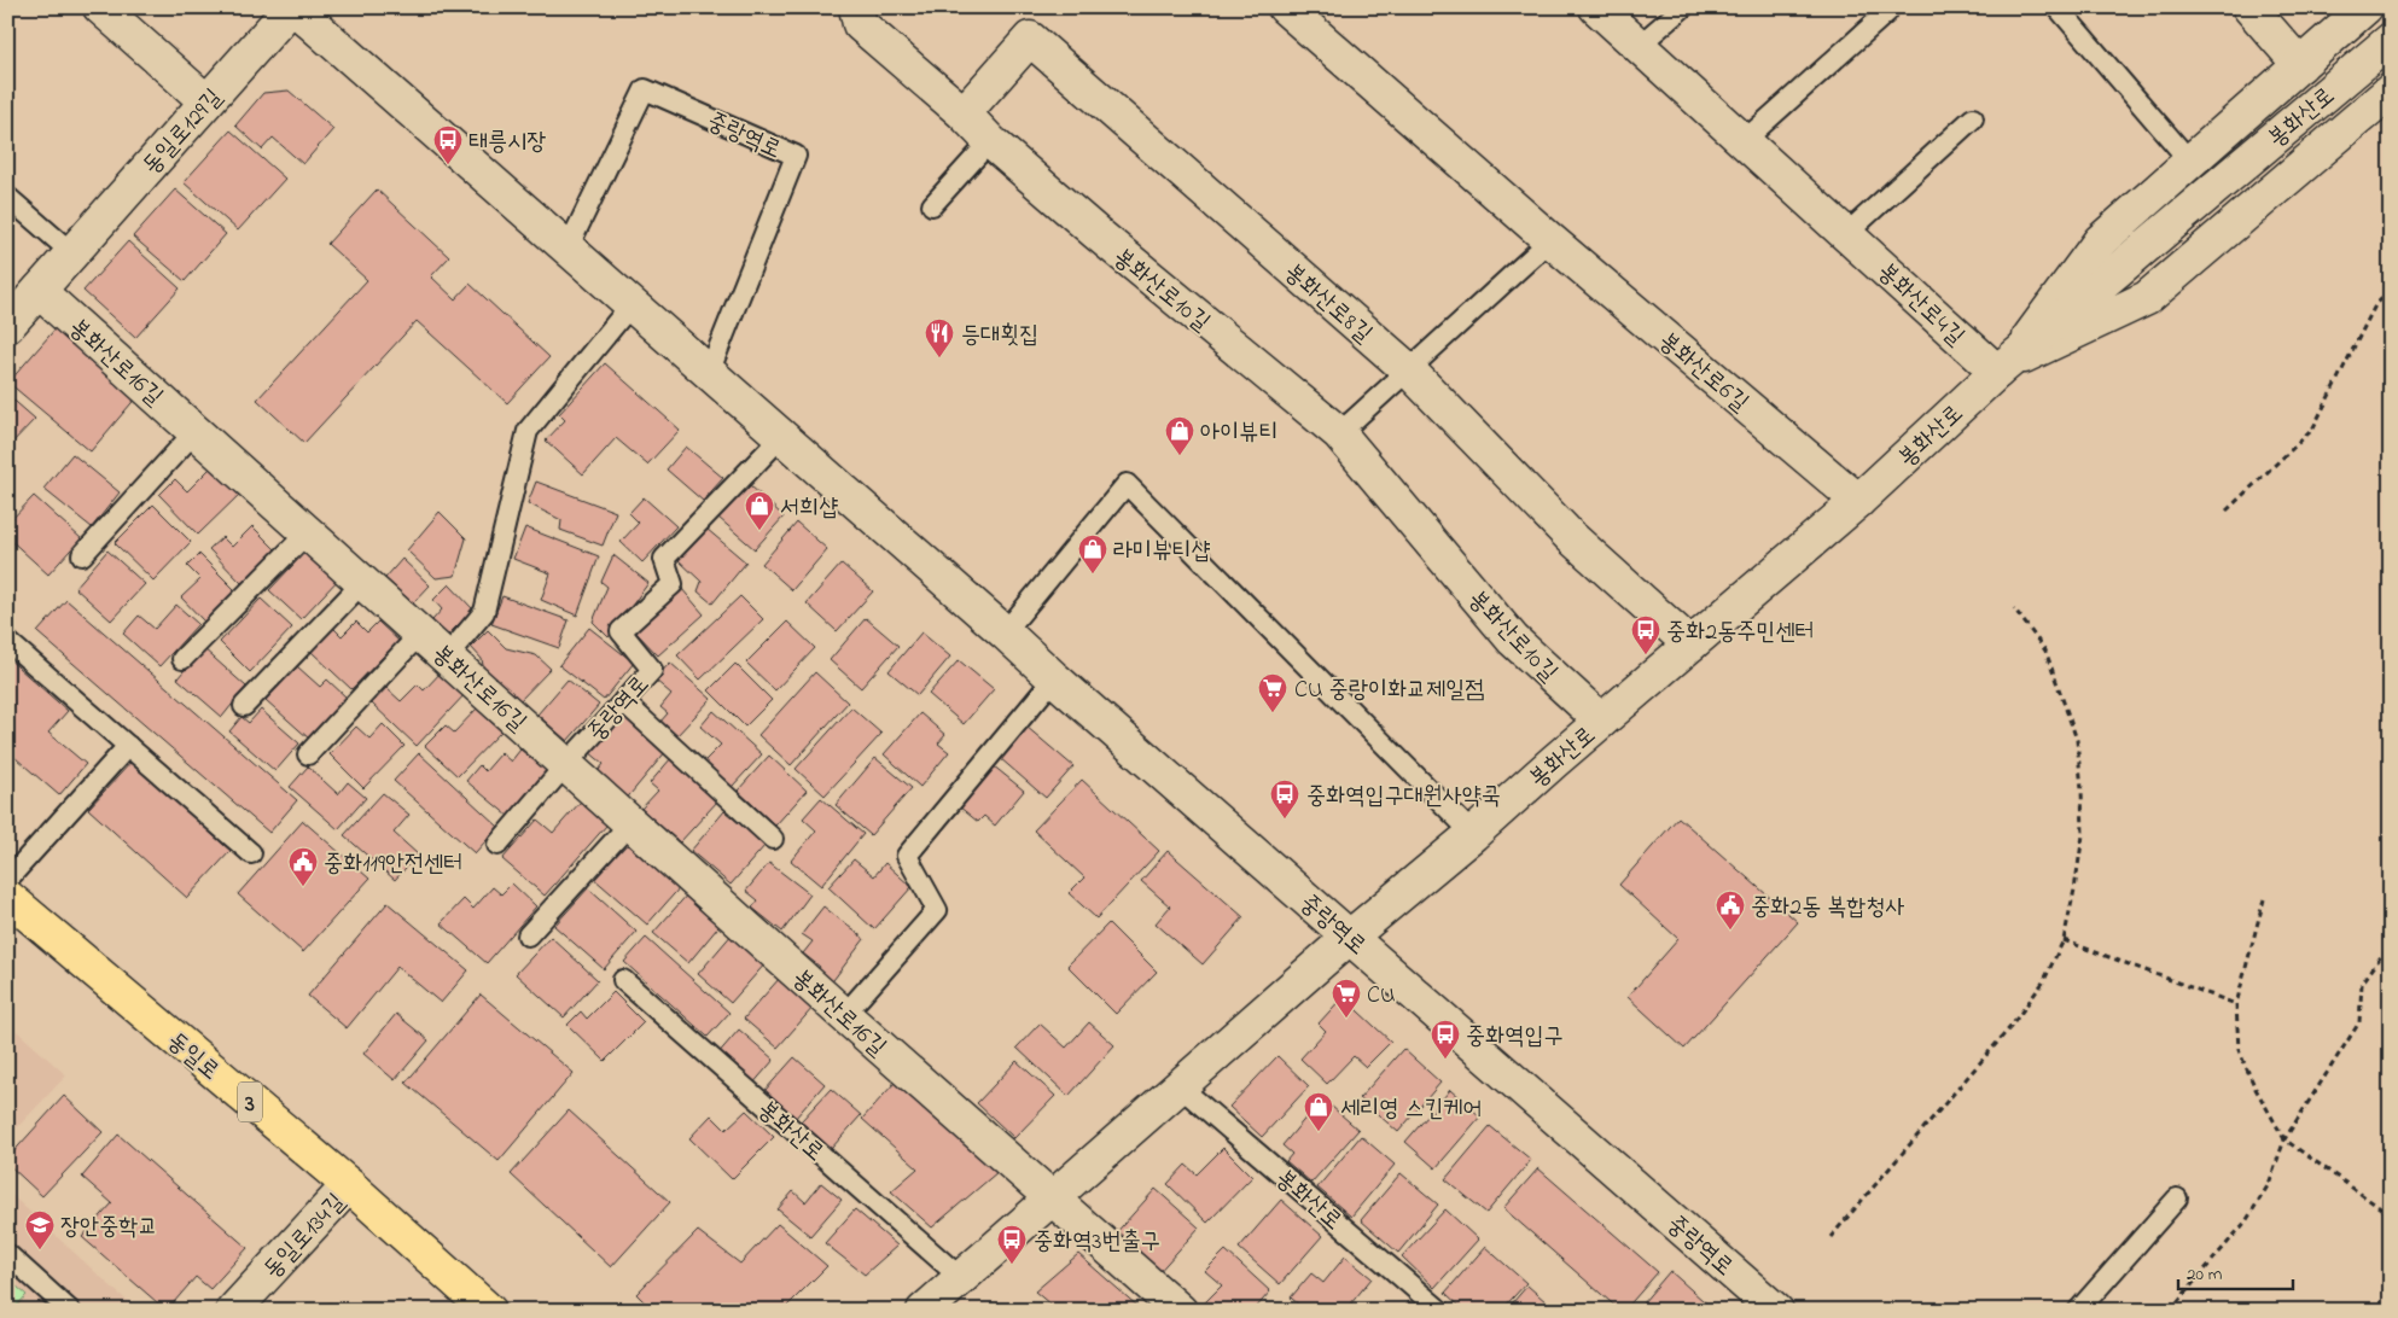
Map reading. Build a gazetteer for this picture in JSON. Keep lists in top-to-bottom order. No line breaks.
{"streets":{"main road":["동일로","3"],"street":["봉화산로","동일로129길","중랑역로","봉화산로10길","봉화산로8길","봉화산로4길","봉화산로16길","봉화산로6길","동일로134길"]},"crossings":[["봉화산로","중랑역로"],["봉화산로","봉화산로10길"],["봉화산로","봉화산로8길"],["봉화산로","봉화산로4길"],["봉화산로","봉화산로16길"],["봉화산로","봉화산로6길"],["동일로129길","중랑역로"],["동일로129길","봉화산로16길"],["중랑역로","봉화산로16길"],["봉화산로10길","봉화산로8길"],["동일로","동일로134길"]],"places":{"bus stop":["태릉시장","중화2동주민센터","중화역입구대원사약국","중화역입구","중화역3번출구"],"restaurant":["등대횟집"],"shop":["아이뷰티","서희샵","라미뷰티샵","세리영 스킨케어"],"supermarket":["CU 중랑이화교제일점","CU"],"public building":["중화119안전센터","중화2동 복합청사"],"school or university":["장안중학교"]},"scale_bar":"20 m"}
